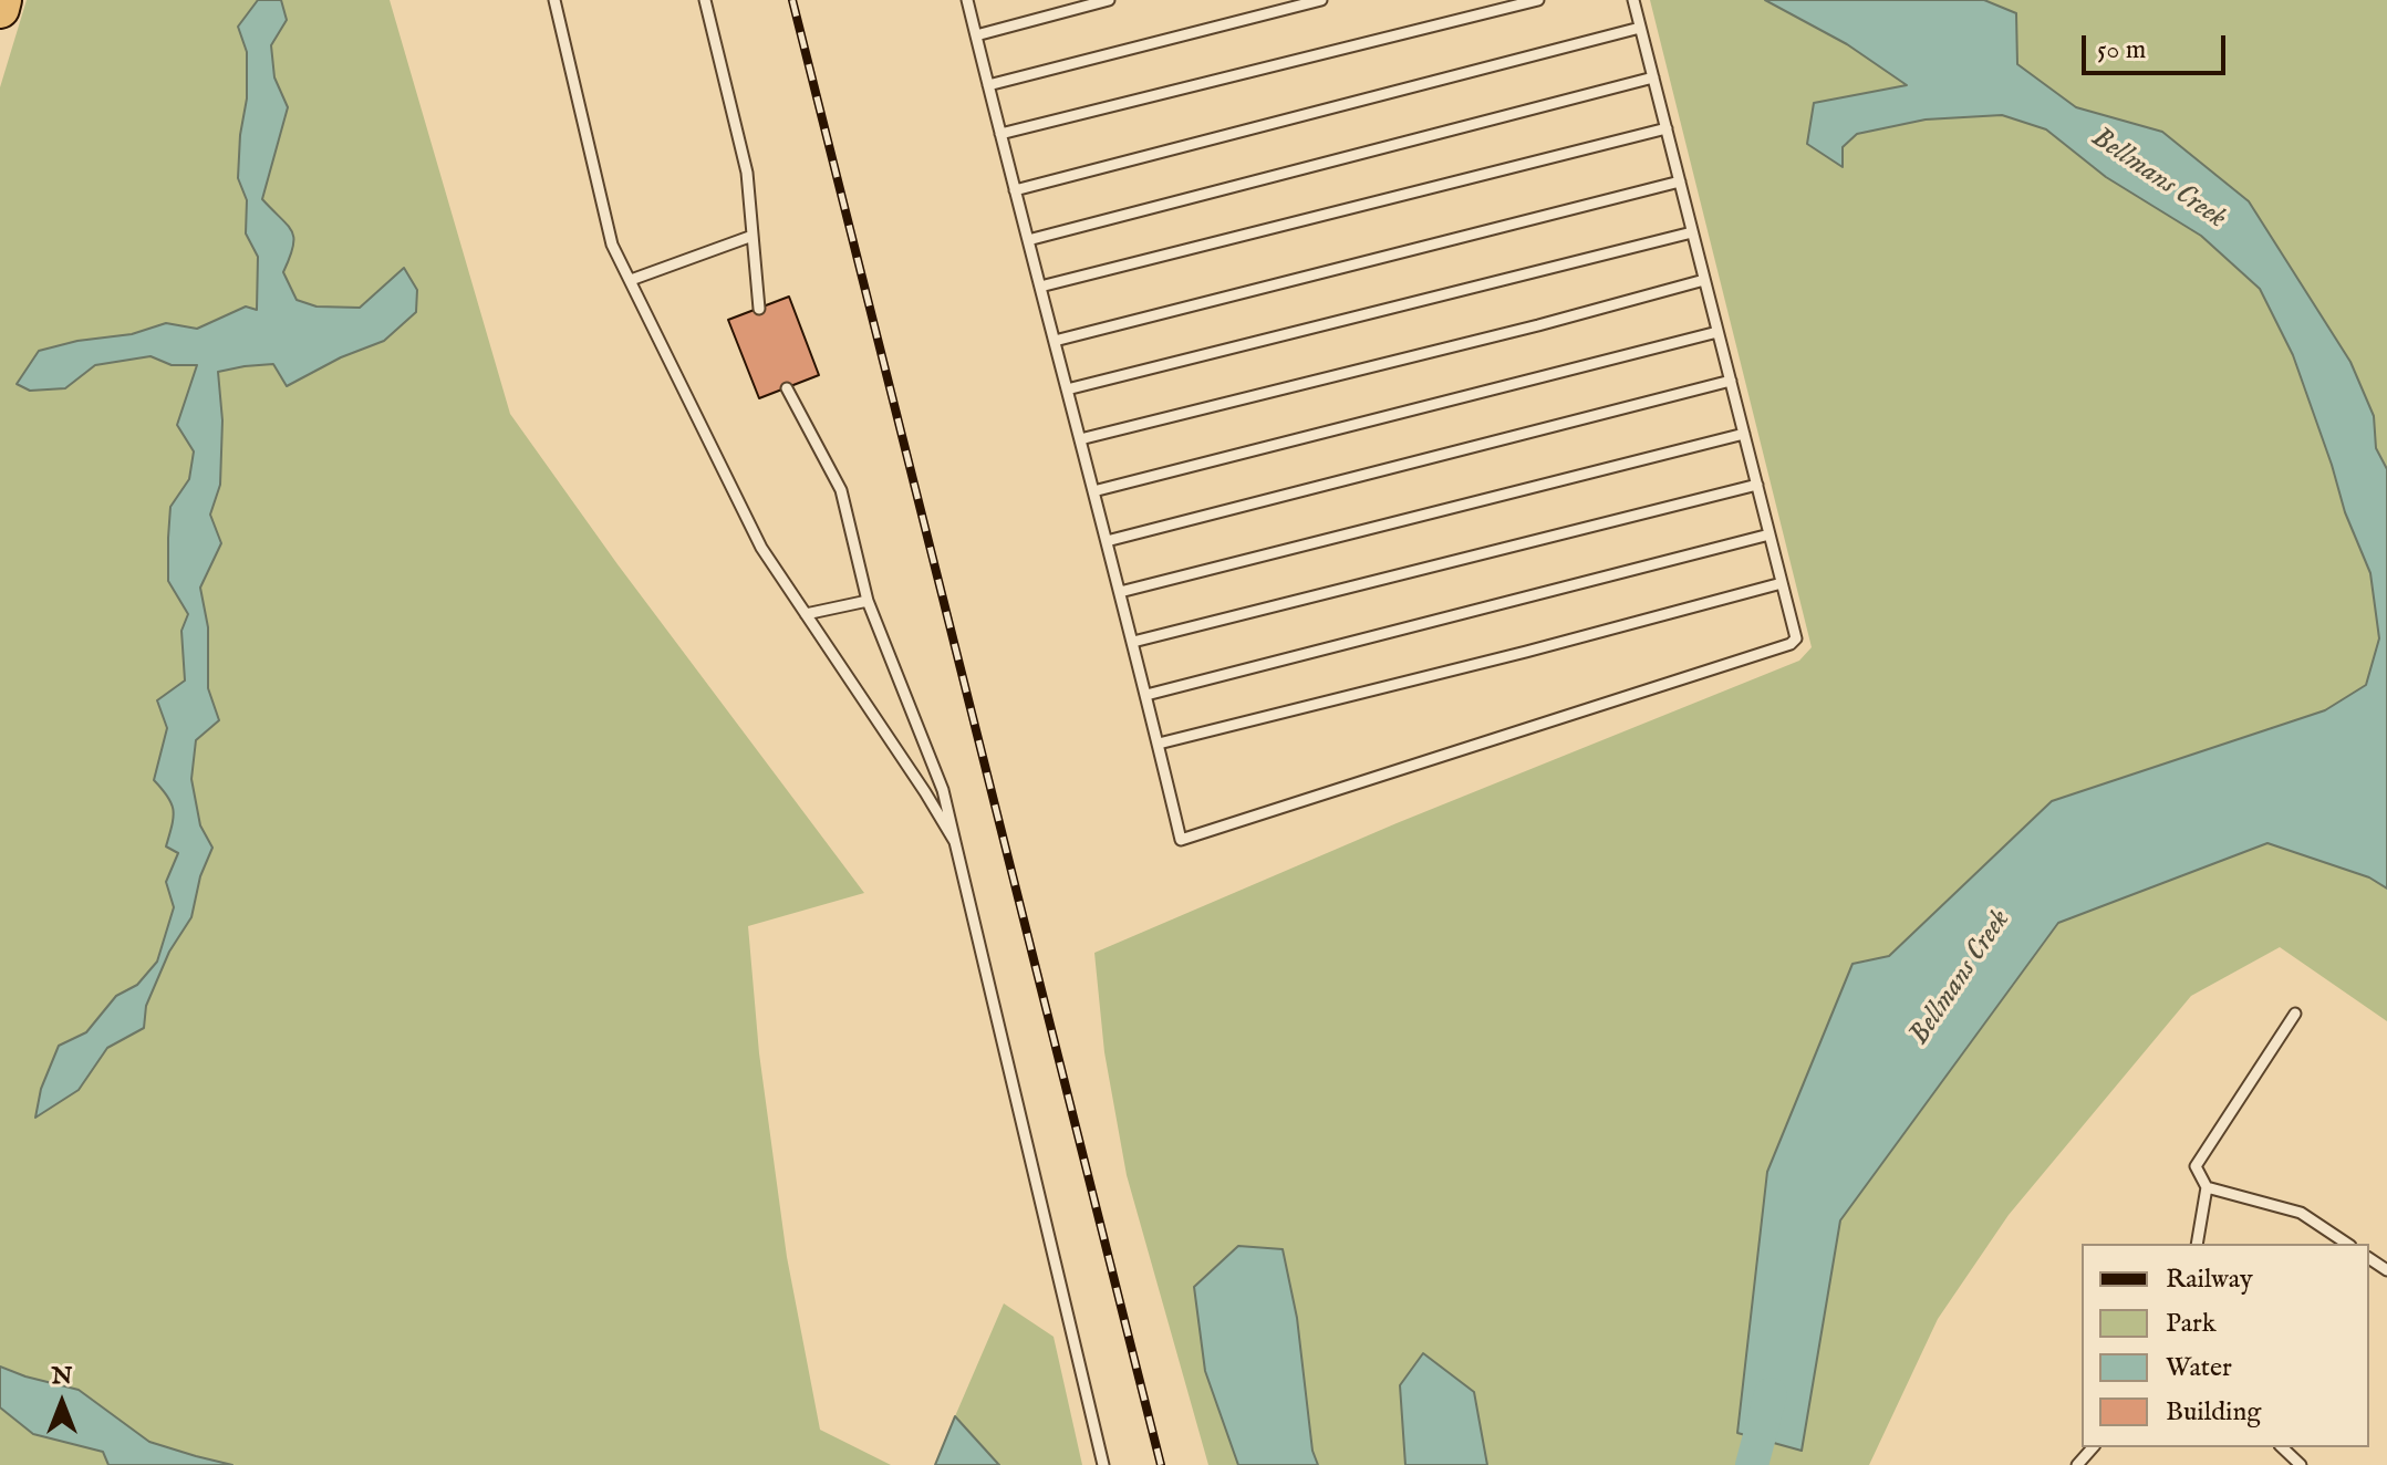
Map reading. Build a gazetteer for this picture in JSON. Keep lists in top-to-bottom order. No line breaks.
{"water":["Bellmans Creek"],"legend":["Railway","Park","Water","Building"],"scale_bar":"50 m","north":"top"}
